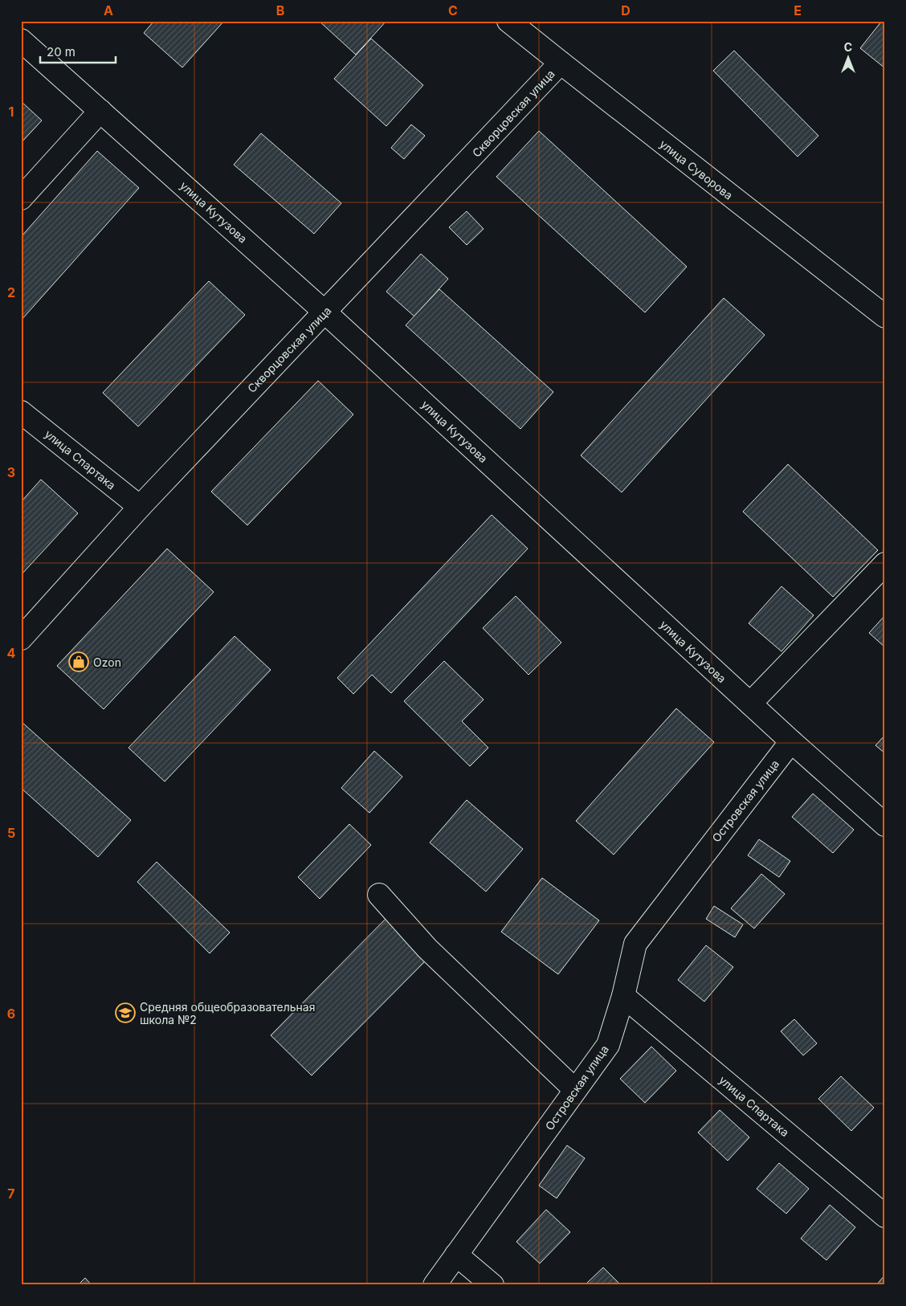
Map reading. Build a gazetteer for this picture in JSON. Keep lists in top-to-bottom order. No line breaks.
{"streets":{"street":["Скворцовская улица","улица Суворова","улица Кутузова","улица Спартака","Островская улица"]},"crossings":[["Скворцовская улица","улица Суворова"],["Скворцовская улица","улица Кутузова"],["Скворцовская улица","улица Спартака"],["улица Кутузова","Островская улица"],["улица Спартака","Островская улица"]],"places":{"shop":["Ozon"],"school or university":["Средняя общеобразовательная школа №2"]},"scale_bar":"20 m","north":"top","grid":{"columns":["A","B","C","D","E"],"rows":["1","2","3","4","5","6","7"]}}
